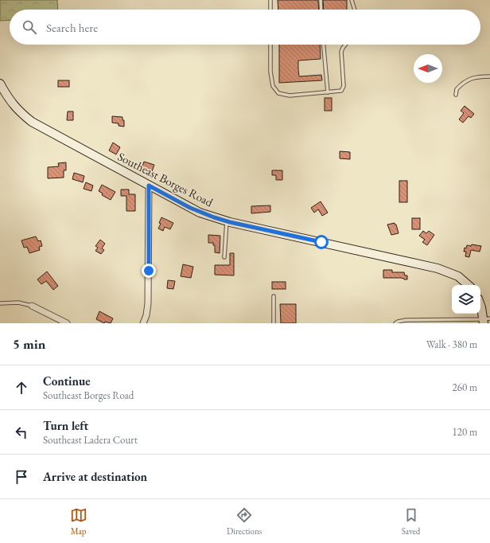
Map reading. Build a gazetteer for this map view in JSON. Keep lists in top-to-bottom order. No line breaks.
{"streets":{"street":["Southeast Borges Road"]},"north":"left","page":{"search":"Search here","heading":["5 min","Walk · 380 m"],"list":[["Continue","Southeast Borges Road","260 m"],["Turn left","Southeast Ladera Court","120 m"],"Arrive at destination"],"nav":["Map","Directions","Saved"]}}
